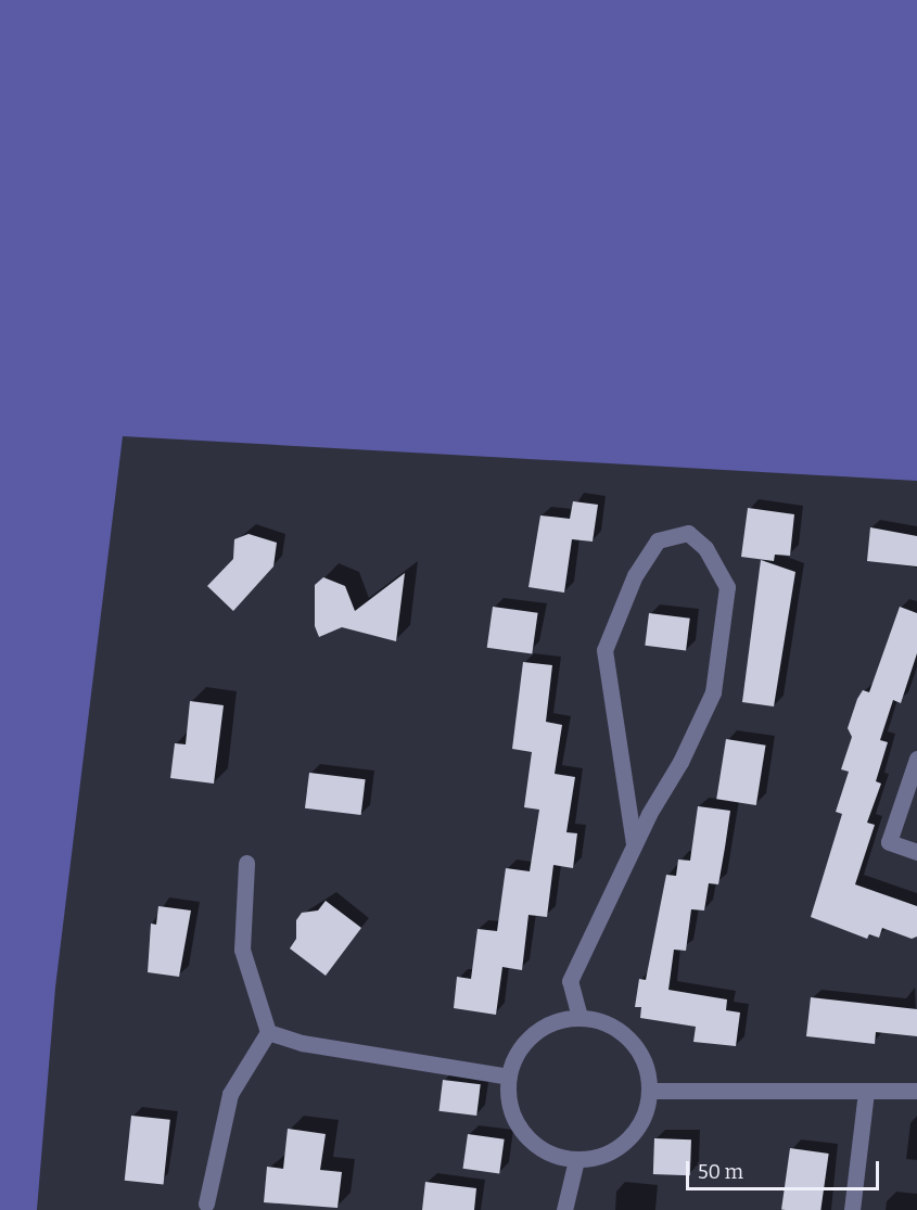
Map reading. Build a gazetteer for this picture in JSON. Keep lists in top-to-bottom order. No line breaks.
{"scale_bar":"50 m"}
